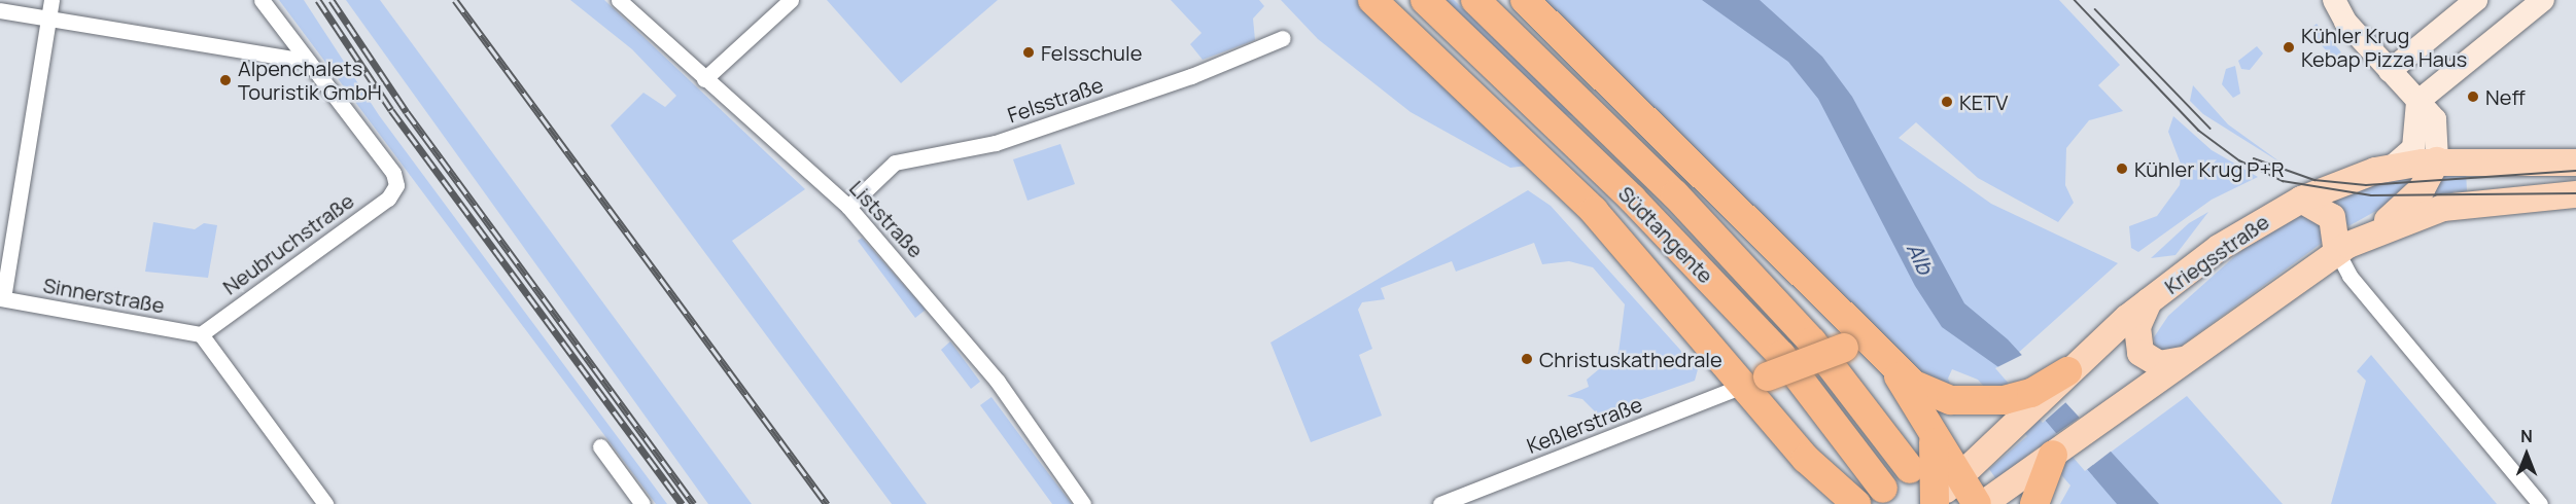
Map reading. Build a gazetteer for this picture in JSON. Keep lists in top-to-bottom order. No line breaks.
{"streets":{"highway":["Südtangente"],"main road":["Kriegsstraße"],"street":["Felsstraße","Liststraße","Neubruchstraße","Sinnerstraße","Keßlerstraße"]},"crossings":[["Felsstraße","Liststraße"],["Neubruchstraße","Sinnerstraße"]],"water":["Alb"],"places":["Kühler Krug Kebap Pizza Haus","Felsschule","Alpenchalets Touristik GmbH","Neff","KETV","Kühler Krug P+R","Christuskathedrale"],"north":"top"}
